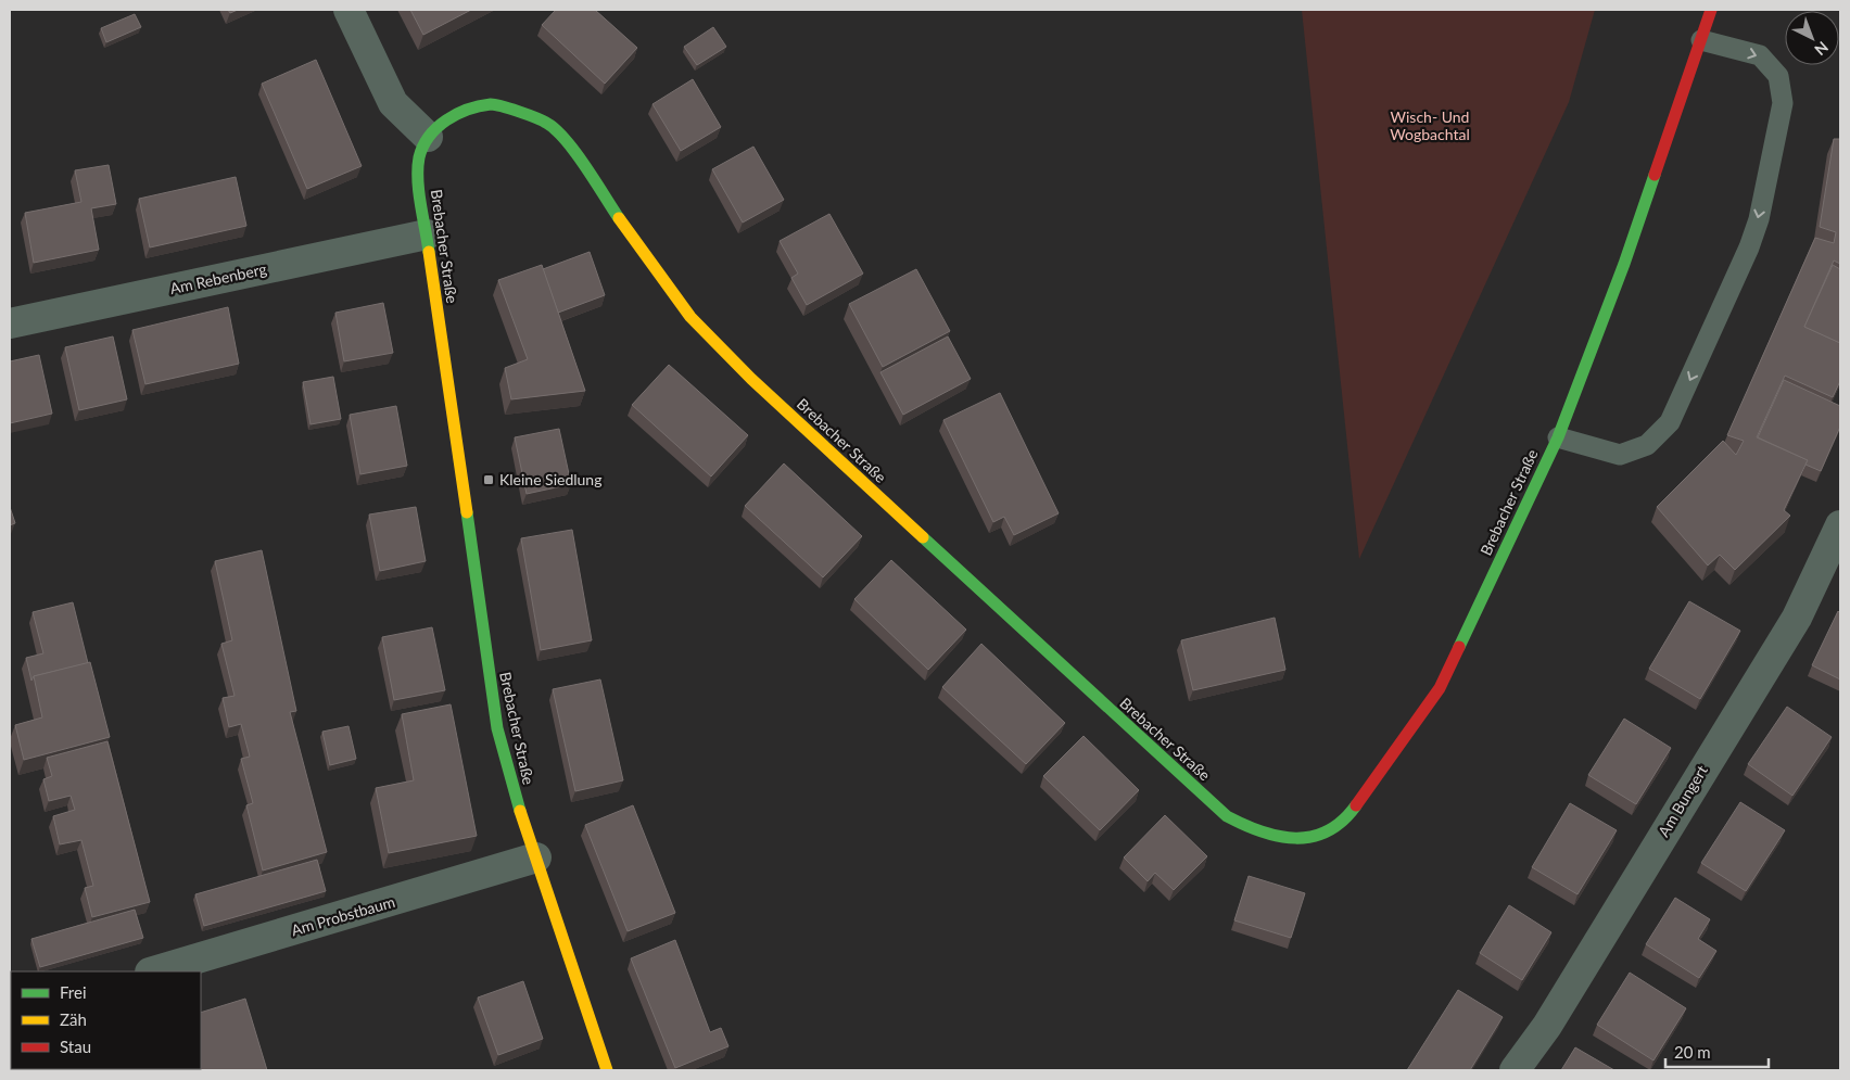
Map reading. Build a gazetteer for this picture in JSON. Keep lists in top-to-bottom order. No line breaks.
{"streets":{"street":["Brebacher Straße","Am Rebenberg","Am Bungert","Am Probstbaum"]},"crossings":[["Brebacher Straße","Am Rebenberg"],["Brebacher Straße","Am Probstbaum"]],"parks":["Wisch- Und Wogbachtal"],"places":{"transit":["Kleine Siedlung"]},"legend":["Frei","Zäh","Stau"],"scale_bar":"20 m","north":"bottom right"}
